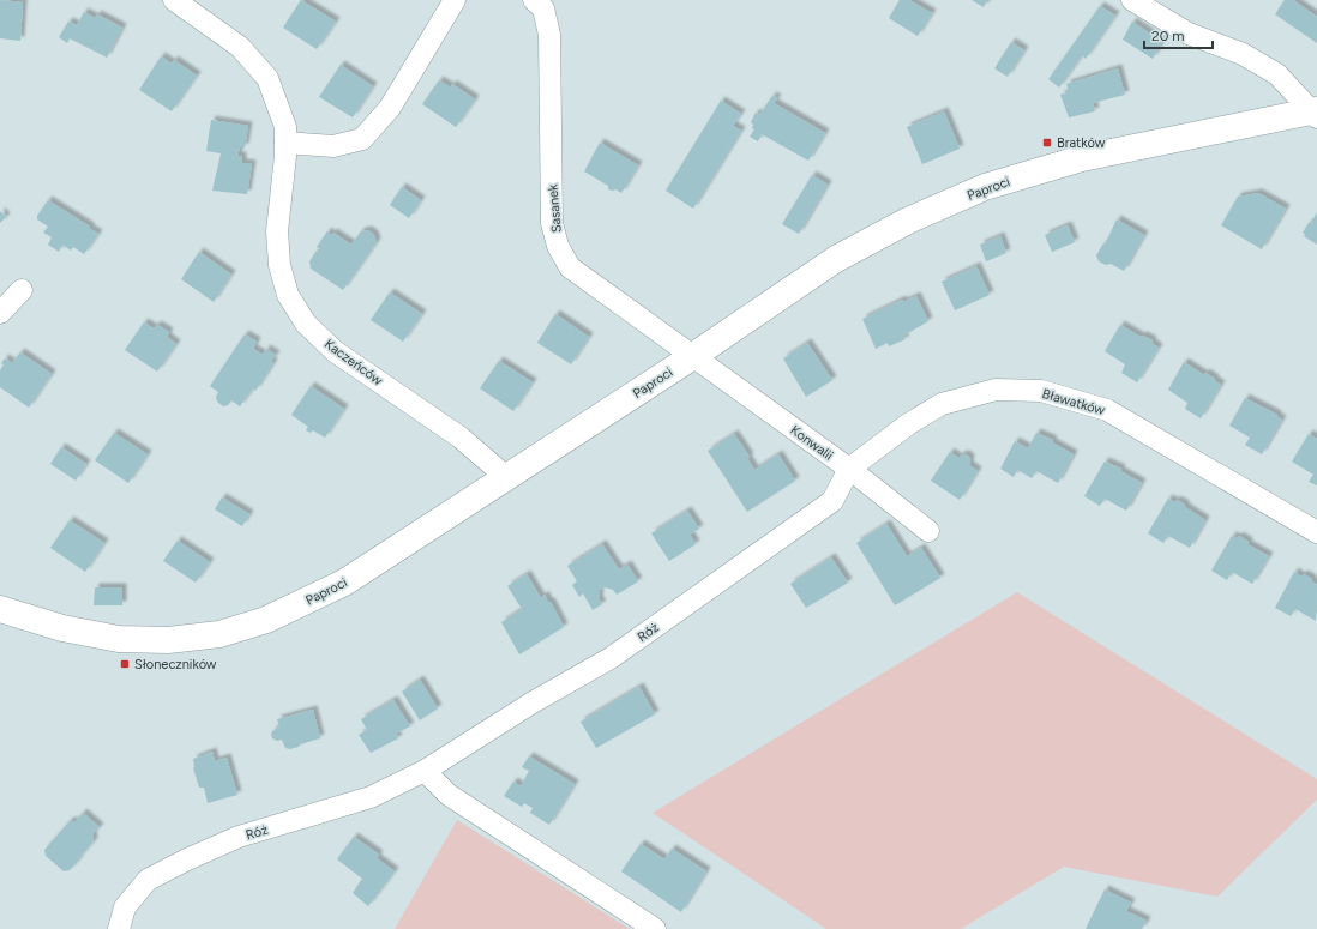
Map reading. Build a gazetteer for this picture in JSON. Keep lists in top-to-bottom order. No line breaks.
{"streets":{"street":["Paproci","Sasanek","Kaczeńców","Bławatków","Konwalii","Róż"]},"crossings":[["Paproci","Sasanek"],["Paproci","Kaczeńców"],["Paproci","Konwalii"],["Sasanek","Konwalii"],["Bławatków","Konwalii"],["Bławatków","Róż"],["Konwalii","Róż"]],"places":{"transit":["Bratków","Słoneczników"]},"scale_bar":"20 m"}
